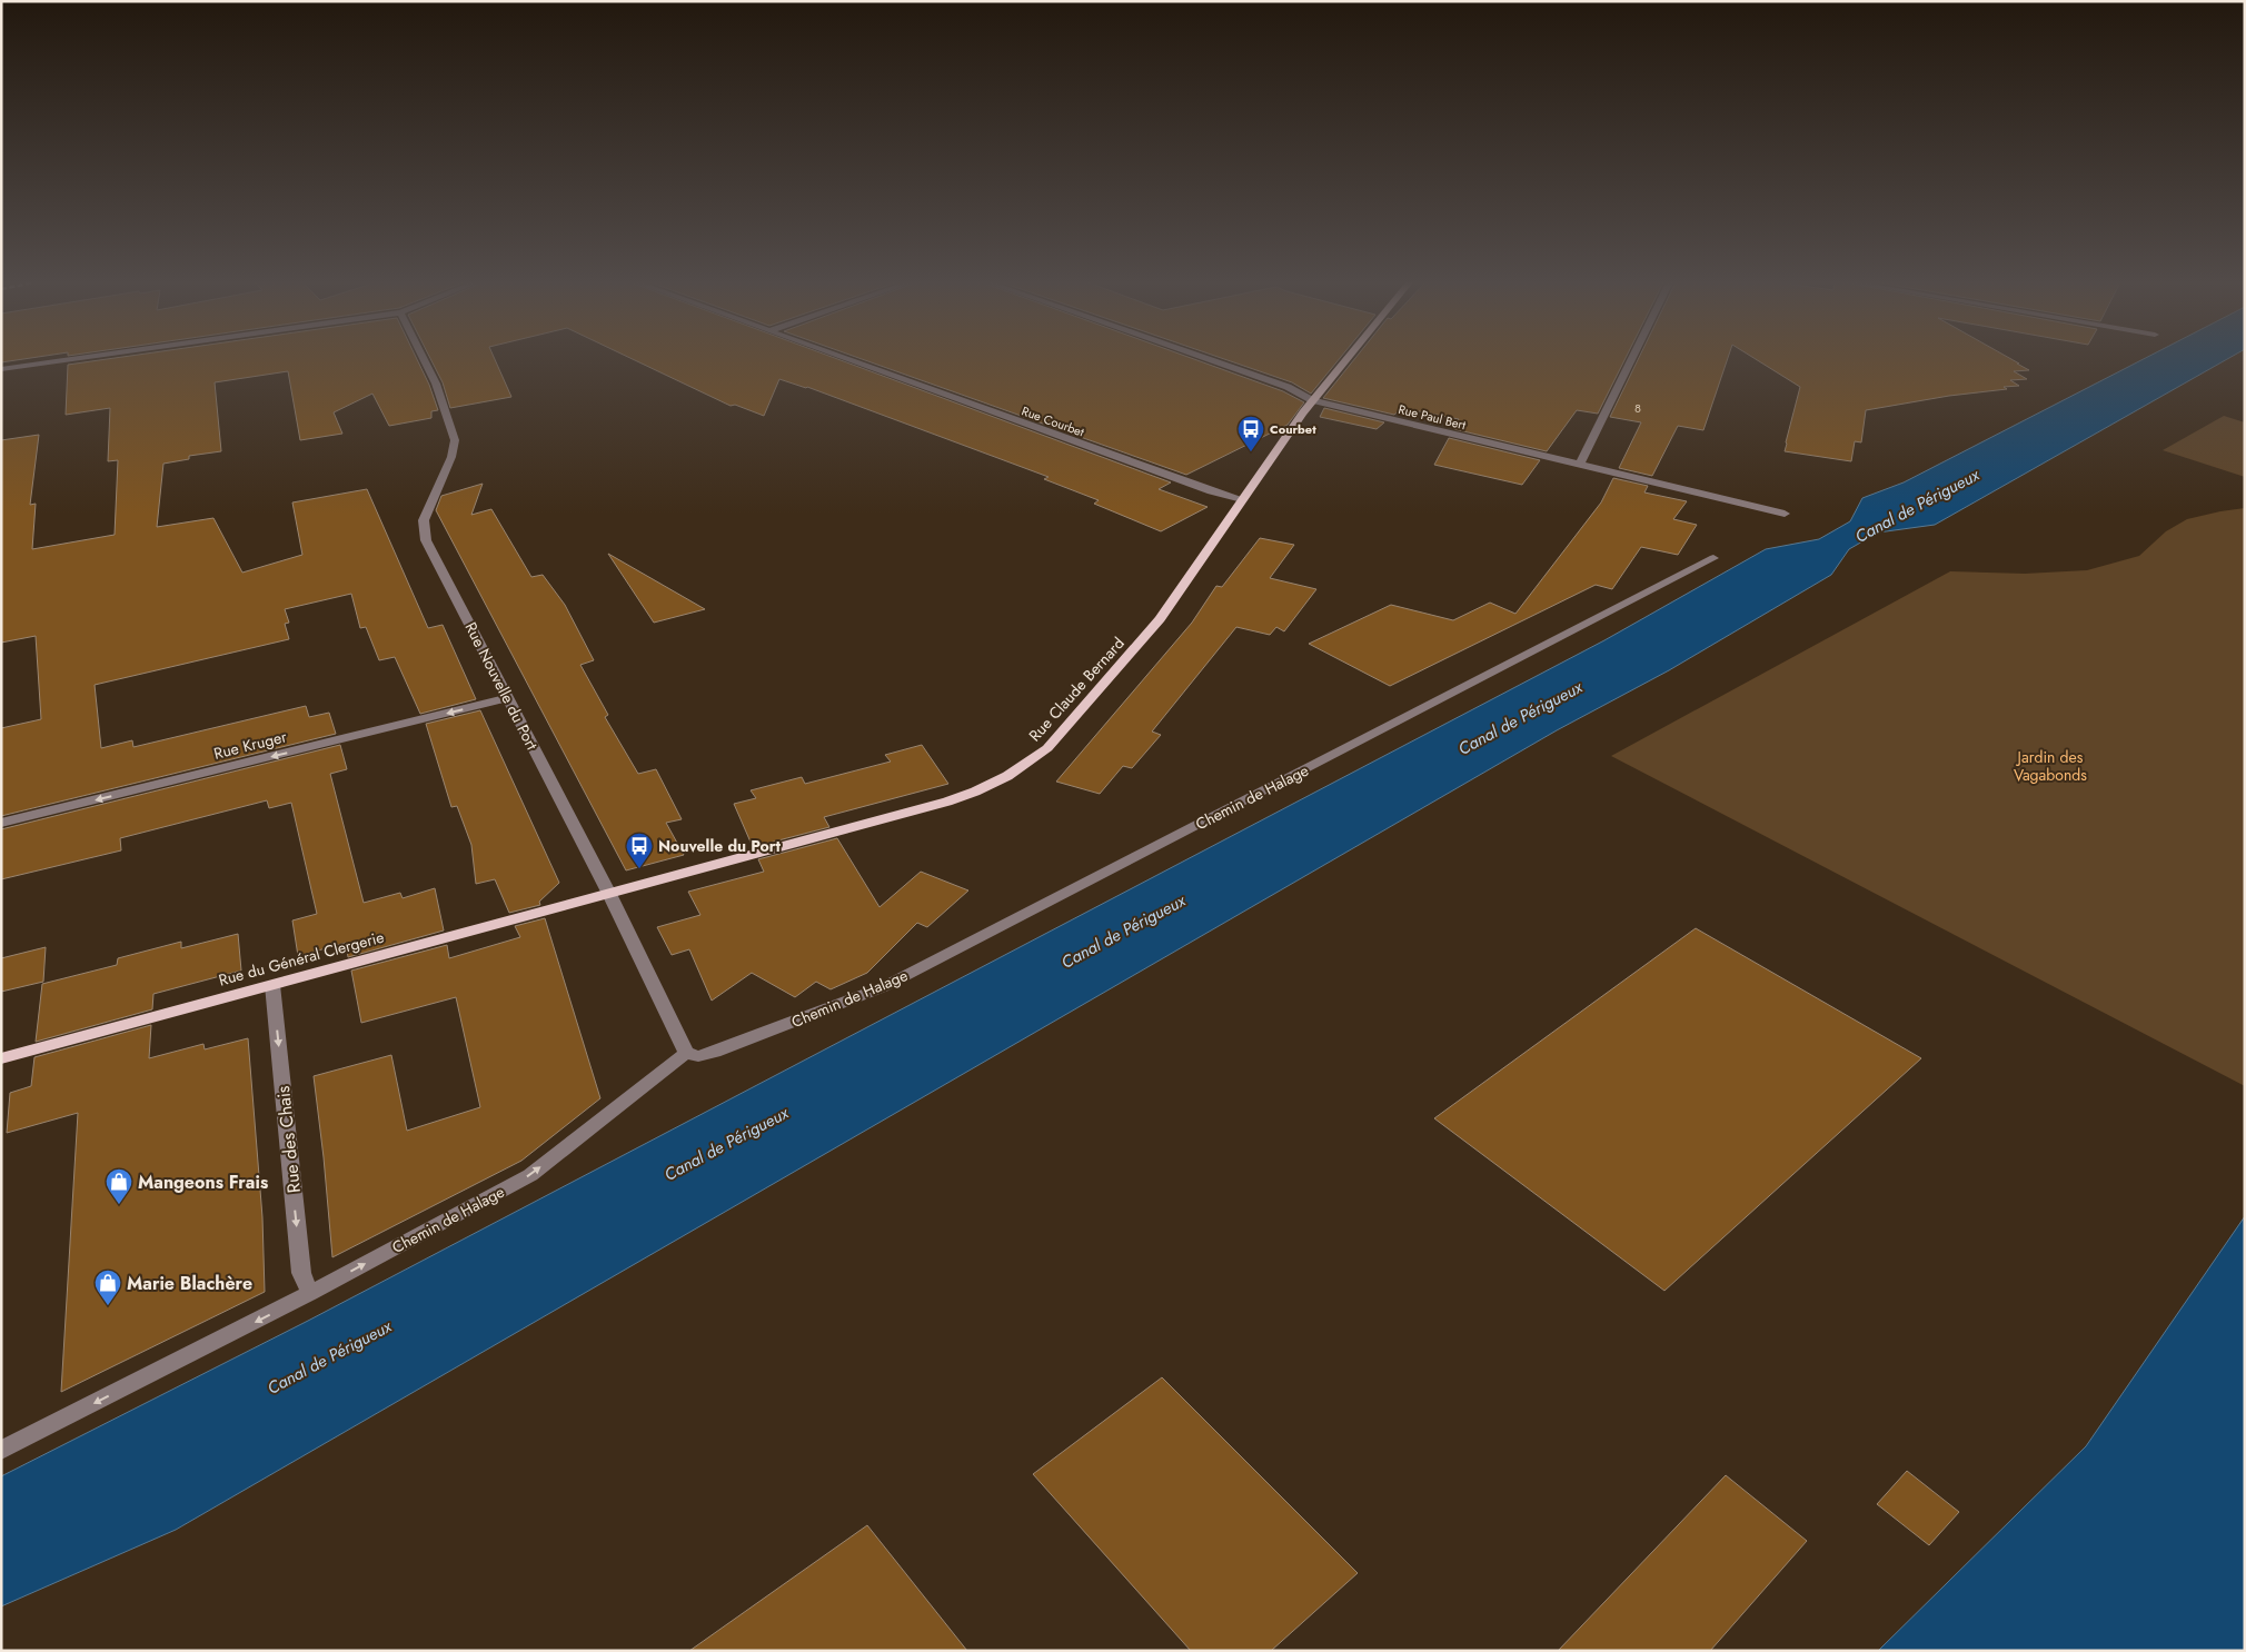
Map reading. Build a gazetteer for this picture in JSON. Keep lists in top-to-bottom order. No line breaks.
{"streets":{"main road":["Rue Claude Bernard","Rue du Général Clergerie"],"street":["Rue Paul Bert","Rue Courbet","Rue Nouvelle du Port","Rue Kruger","Chemin de Halage","Rue des Chais"]},"crossings":[["Rue Paul Bert","Rue Claude Bernard"],["Rue Courbet","Rue Claude Bernard"],["Rue Nouvelle du Port","Rue Claude Bernard"],["Rue Nouvelle du Port","Rue Kruger"],["Rue Nouvelle du Port","Chemin de Halage"],["Rue Nouvelle du Port","Rue du Général Clergerie"],["Rue Claude Bernard","Rue du Général Clergerie"],["Chemin de Halage","Rue des Chais"],["Rue du Général Clergerie","Rue des Chais"]],"one_way":["Rue Kruger","Rue des Chais"],"water":["Canal de Périgueux"],"parks":["Jardin des Vagabonds"],"places":{"bus stop":["Courbet","Nouvelle du Port"],"shop":["Mangeons Frais","Marie Blachère"]},"house_numbers":["8"]}
